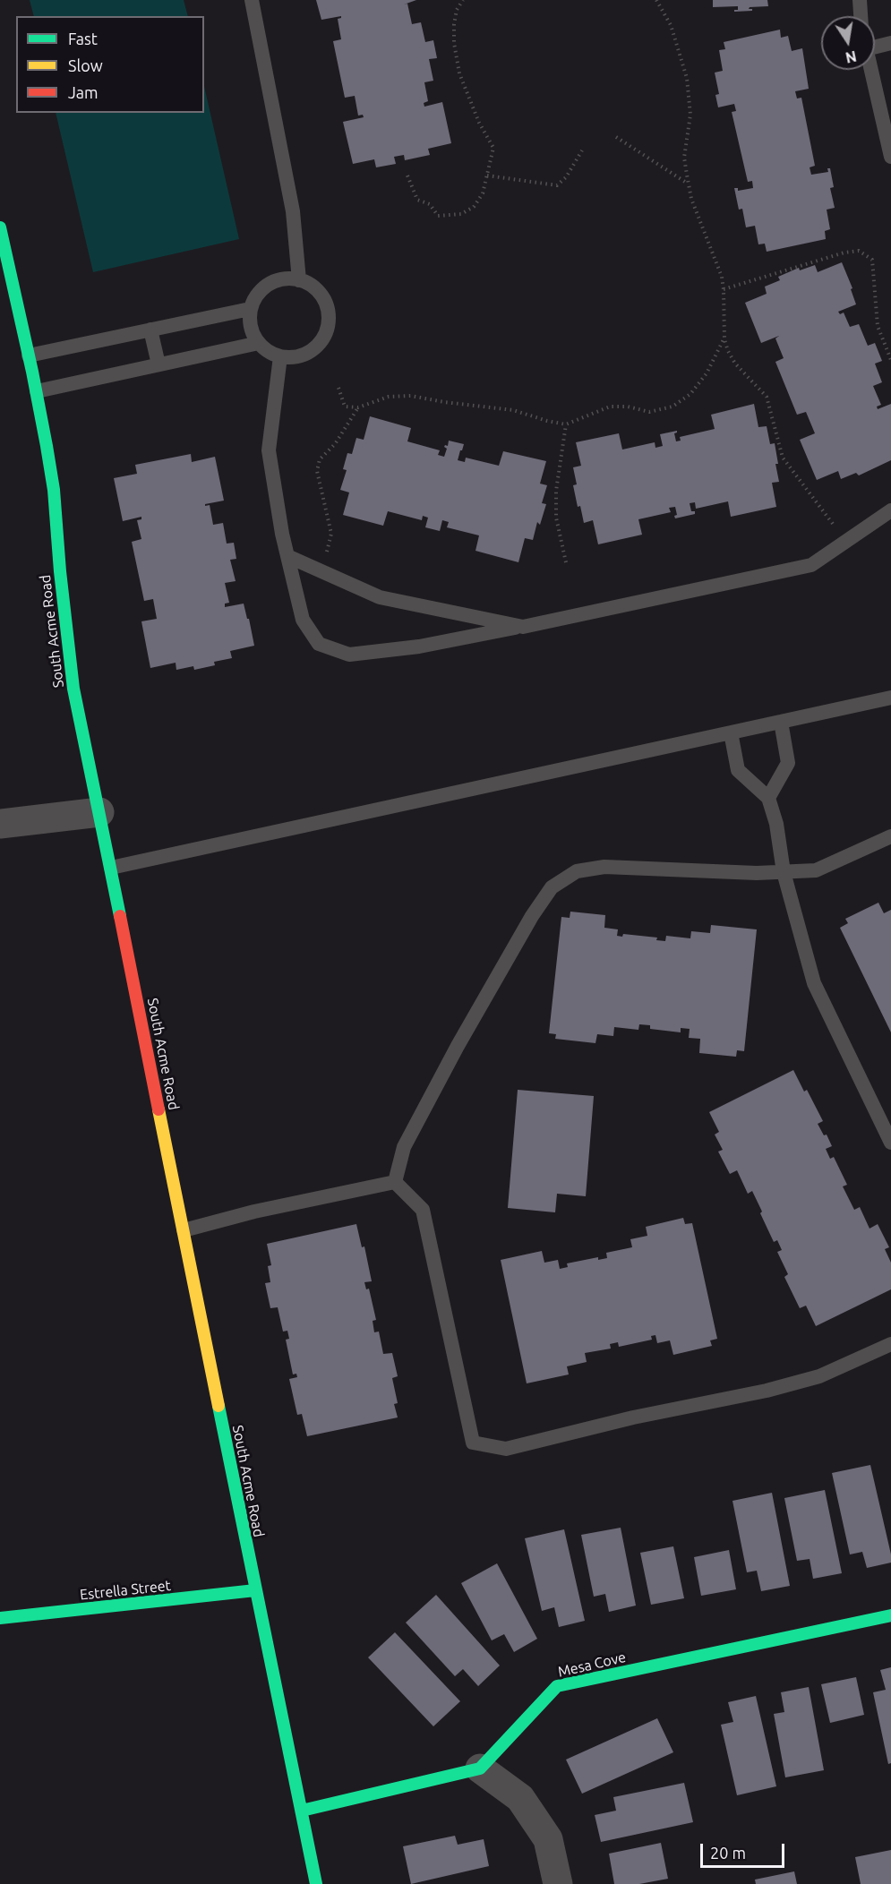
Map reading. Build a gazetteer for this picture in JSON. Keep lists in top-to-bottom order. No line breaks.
{"streets":{"street":["South Acme Road","Estrella Street","Mesa Cove"]},"crossings":[["South Acme Road","Estrella Street"]],"legend":["Fast","Slow","Jam"],"scale_bar":"20 m","north":"bottom"}
